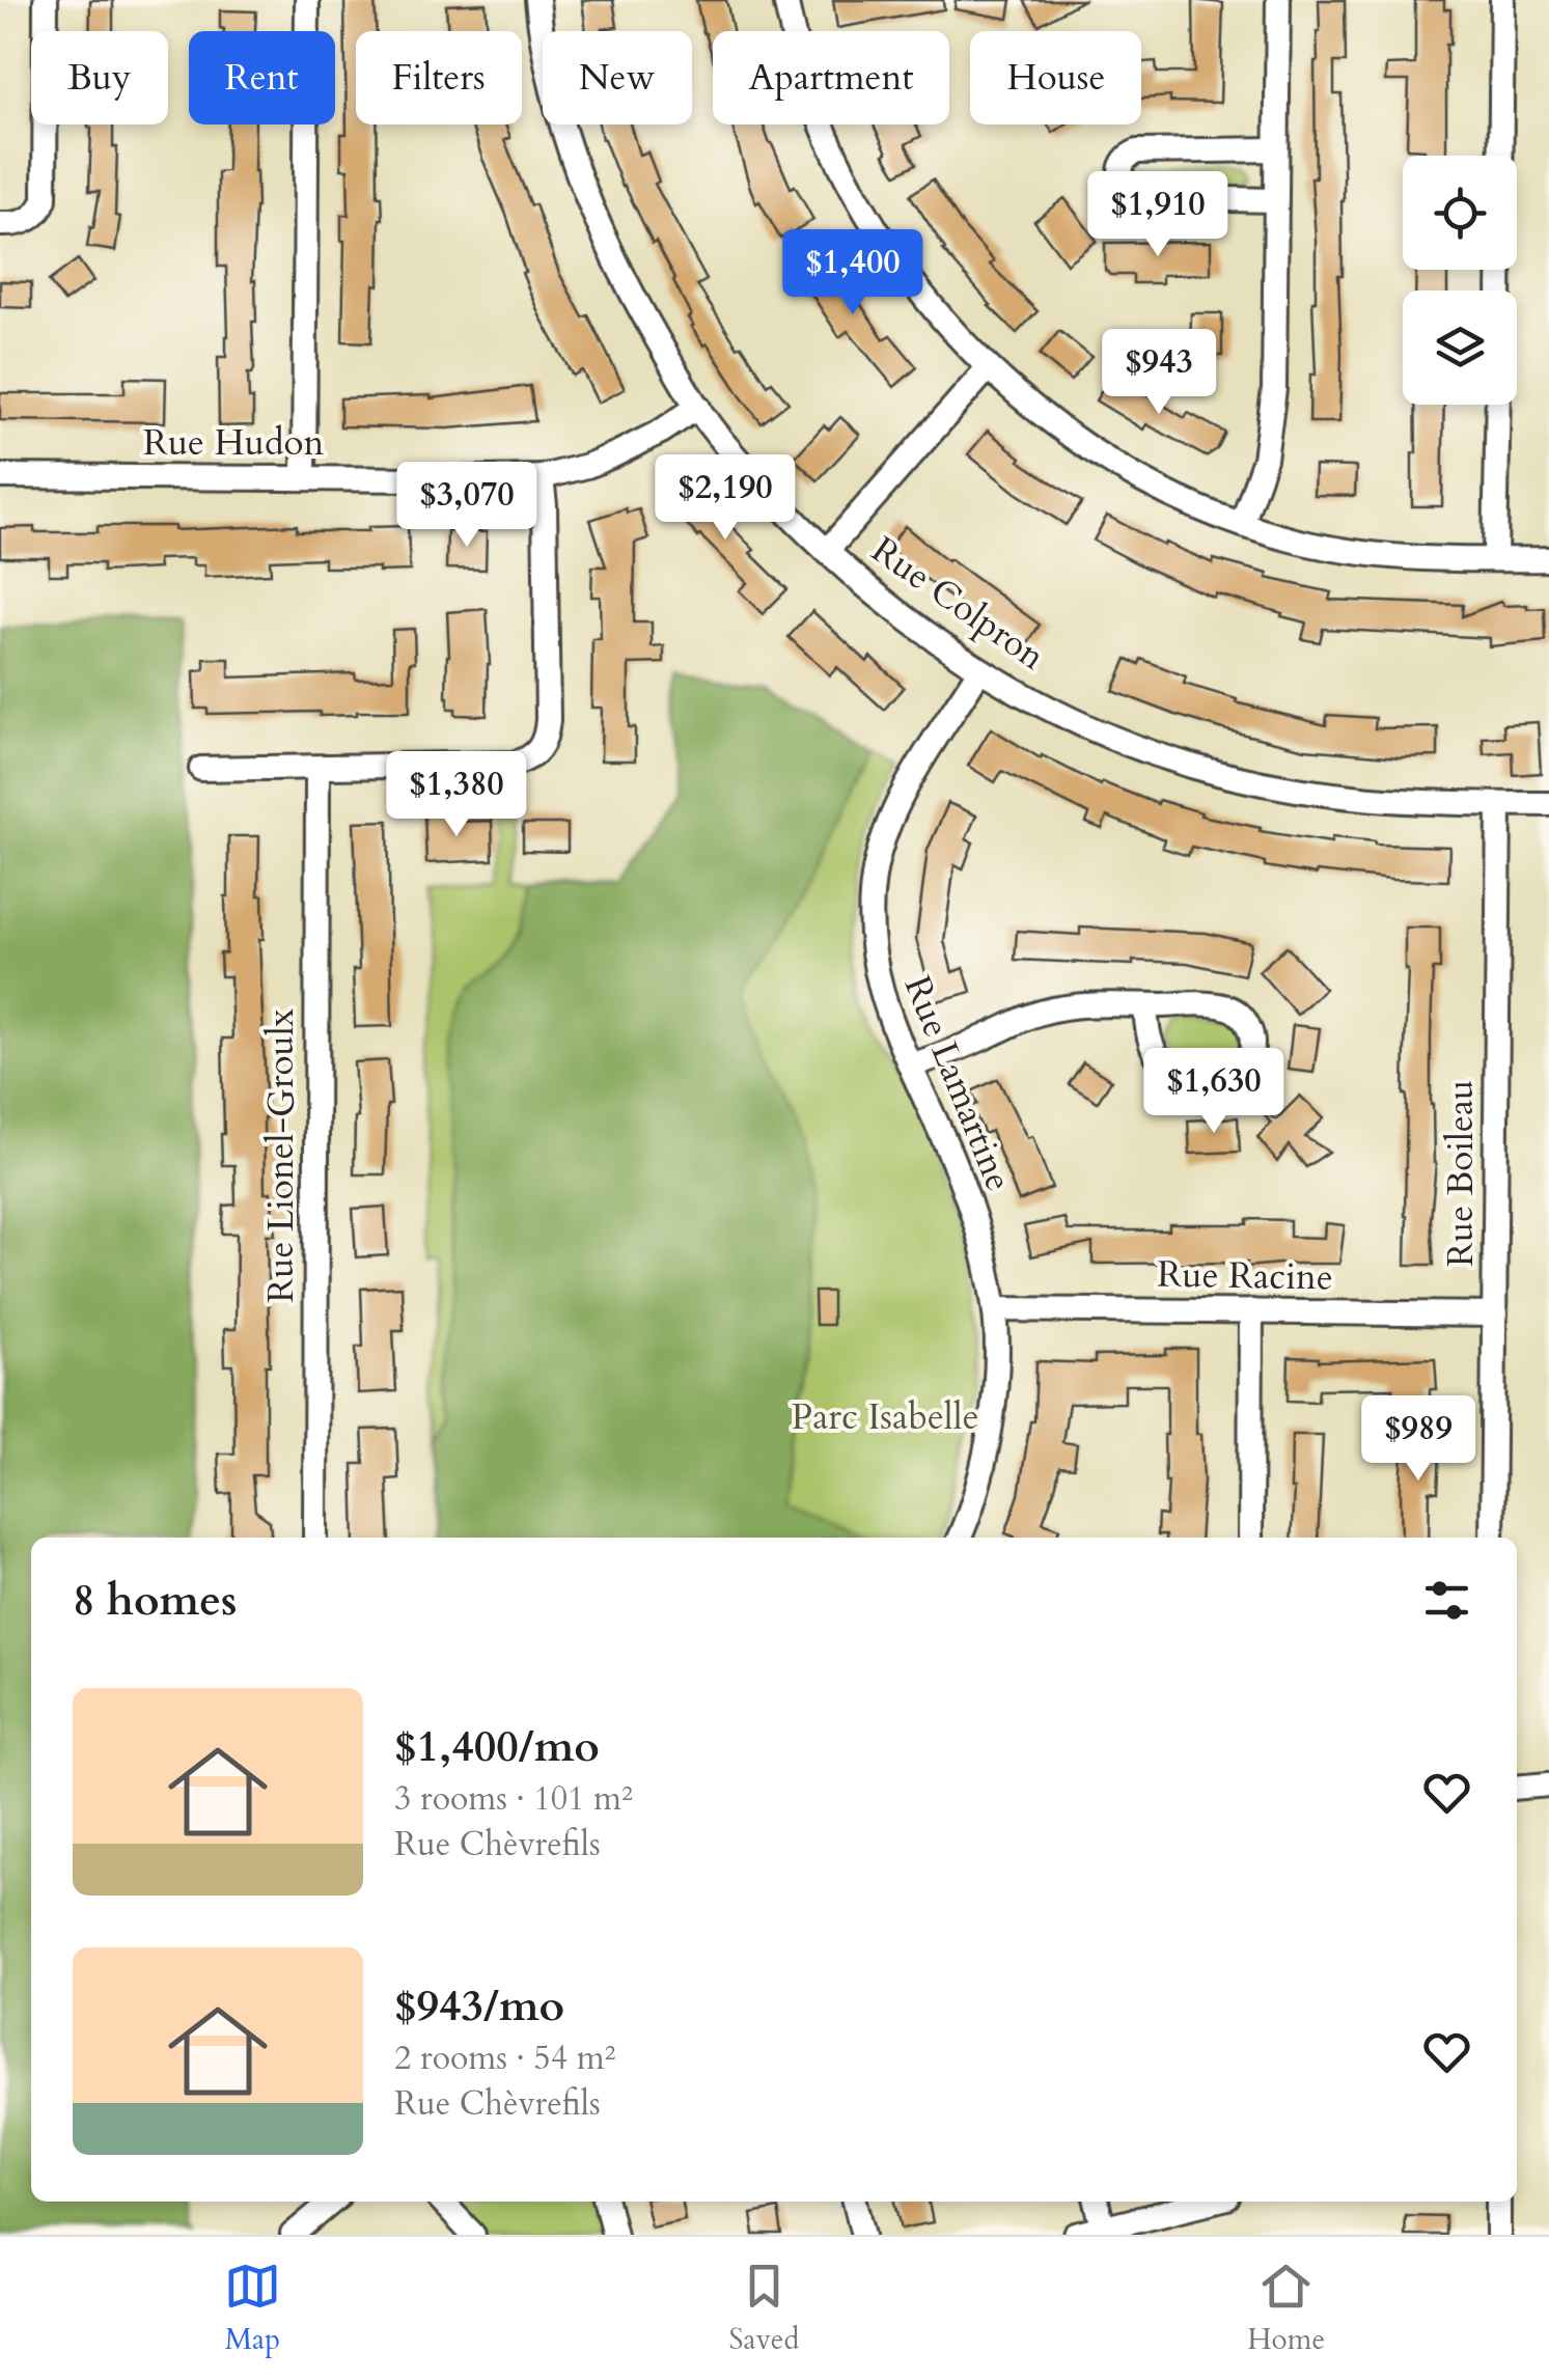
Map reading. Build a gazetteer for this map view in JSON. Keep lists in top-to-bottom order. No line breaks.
{"streets":{"street":["Rue Hudon","Rue Colpron","Rue Lamartine","Rue Lionel-Groulx","Rue Boileau","Rue Racine"]},"crossings":[["Rue Hudon","Rue Colpron"],["Rue Colpron","Rue Lamartine"],["Rue Colpron","Rue Boileau"],["Rue Lamartine","Rue Racine"],["Rue Boileau","Rue Racine"]],"parks":["Parc Isabelle"],"page":{"chip":["Buy","Rent","Filters","New","Apartment","House"],"price":["$1,910","$1,400","$943","$2,190","$3,070","$1,380","$1,630","$989"],"heading":"8 homes","list":[{"name":"$1,400/mo","note":"3 rooms · 101 m² · Rue Chèvrefils"},{"name":"$943/mo","note":"2 rooms · 54 m² · Rue Chèvrefils"}],"tabs":["Map","Saved","Home"]}}
